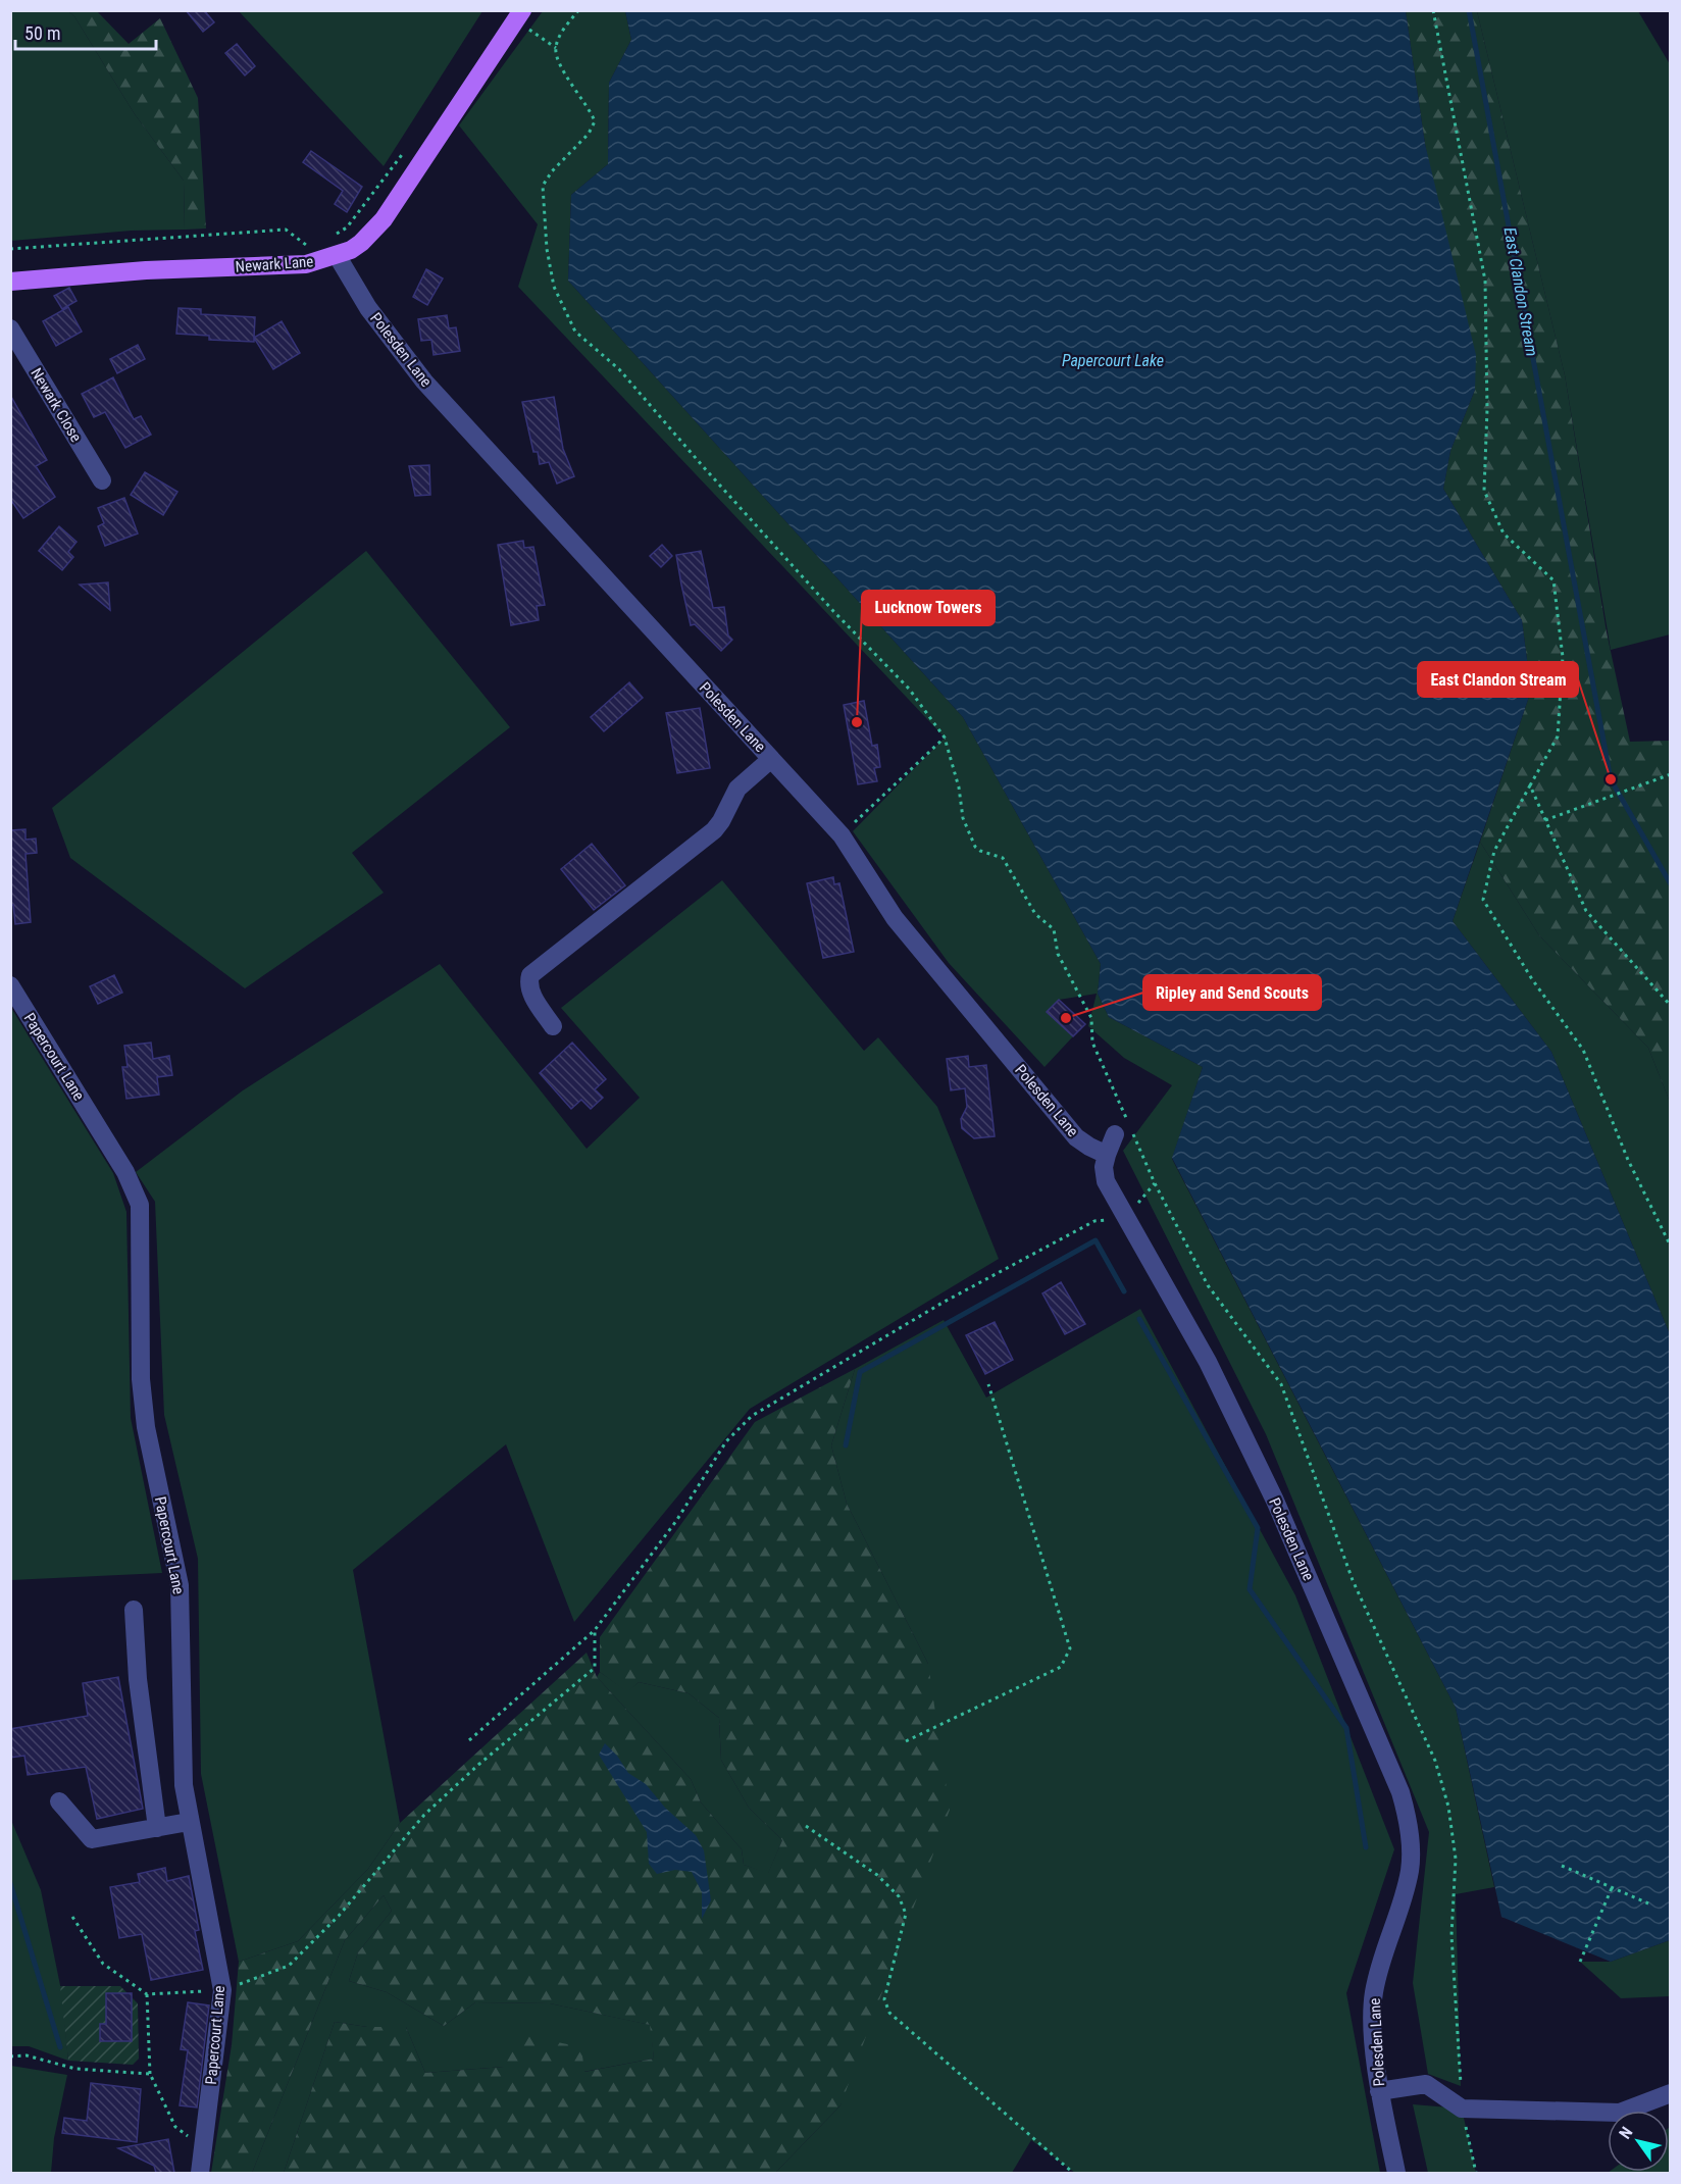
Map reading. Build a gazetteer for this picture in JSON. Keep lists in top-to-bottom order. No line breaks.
{"streets":{"main road":["Newark Lane"],"street":["Polesden Lane","Newark Close","Papercourt Lane"]},"crossings":[["Newark Lane","Polesden Lane"]],"water":["East Clandon Stream","Papercourt Lake"],"places":["Lucknow Towers","East Clandon Stream","Ripley and Send Scouts"],"scale_bar":"50 m","north":"top left"}
